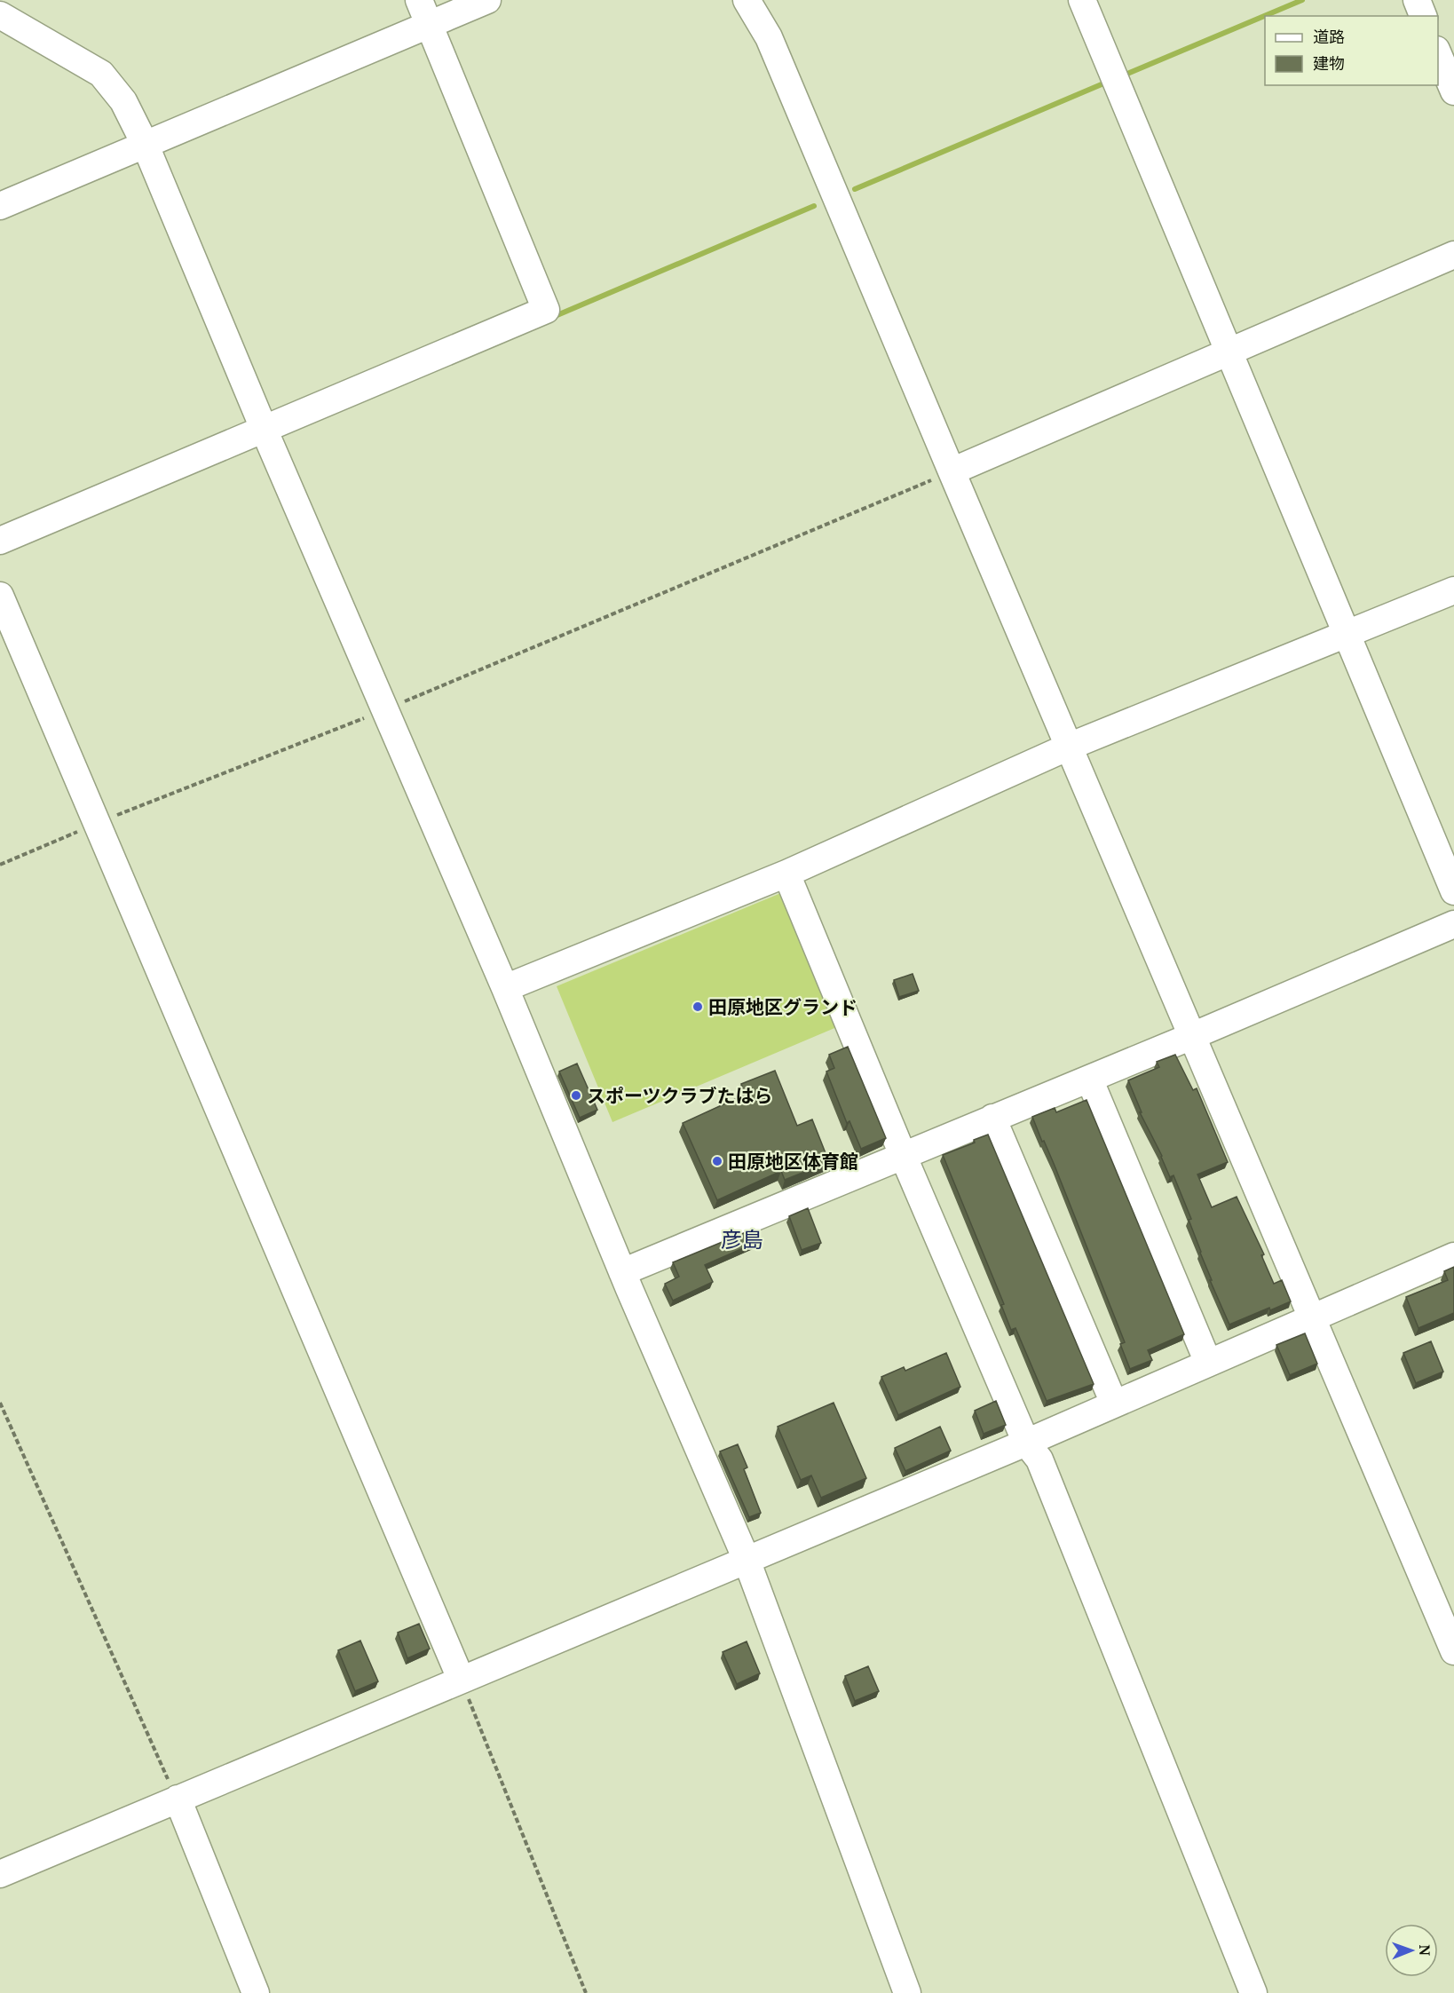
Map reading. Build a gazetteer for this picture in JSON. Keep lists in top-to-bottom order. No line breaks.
{"districts":["彦島"],"places":["田原地区グランド","スポーツクラブたはら","田原地区体育館"],"legend":["道路","建物"],"north":"right"}
